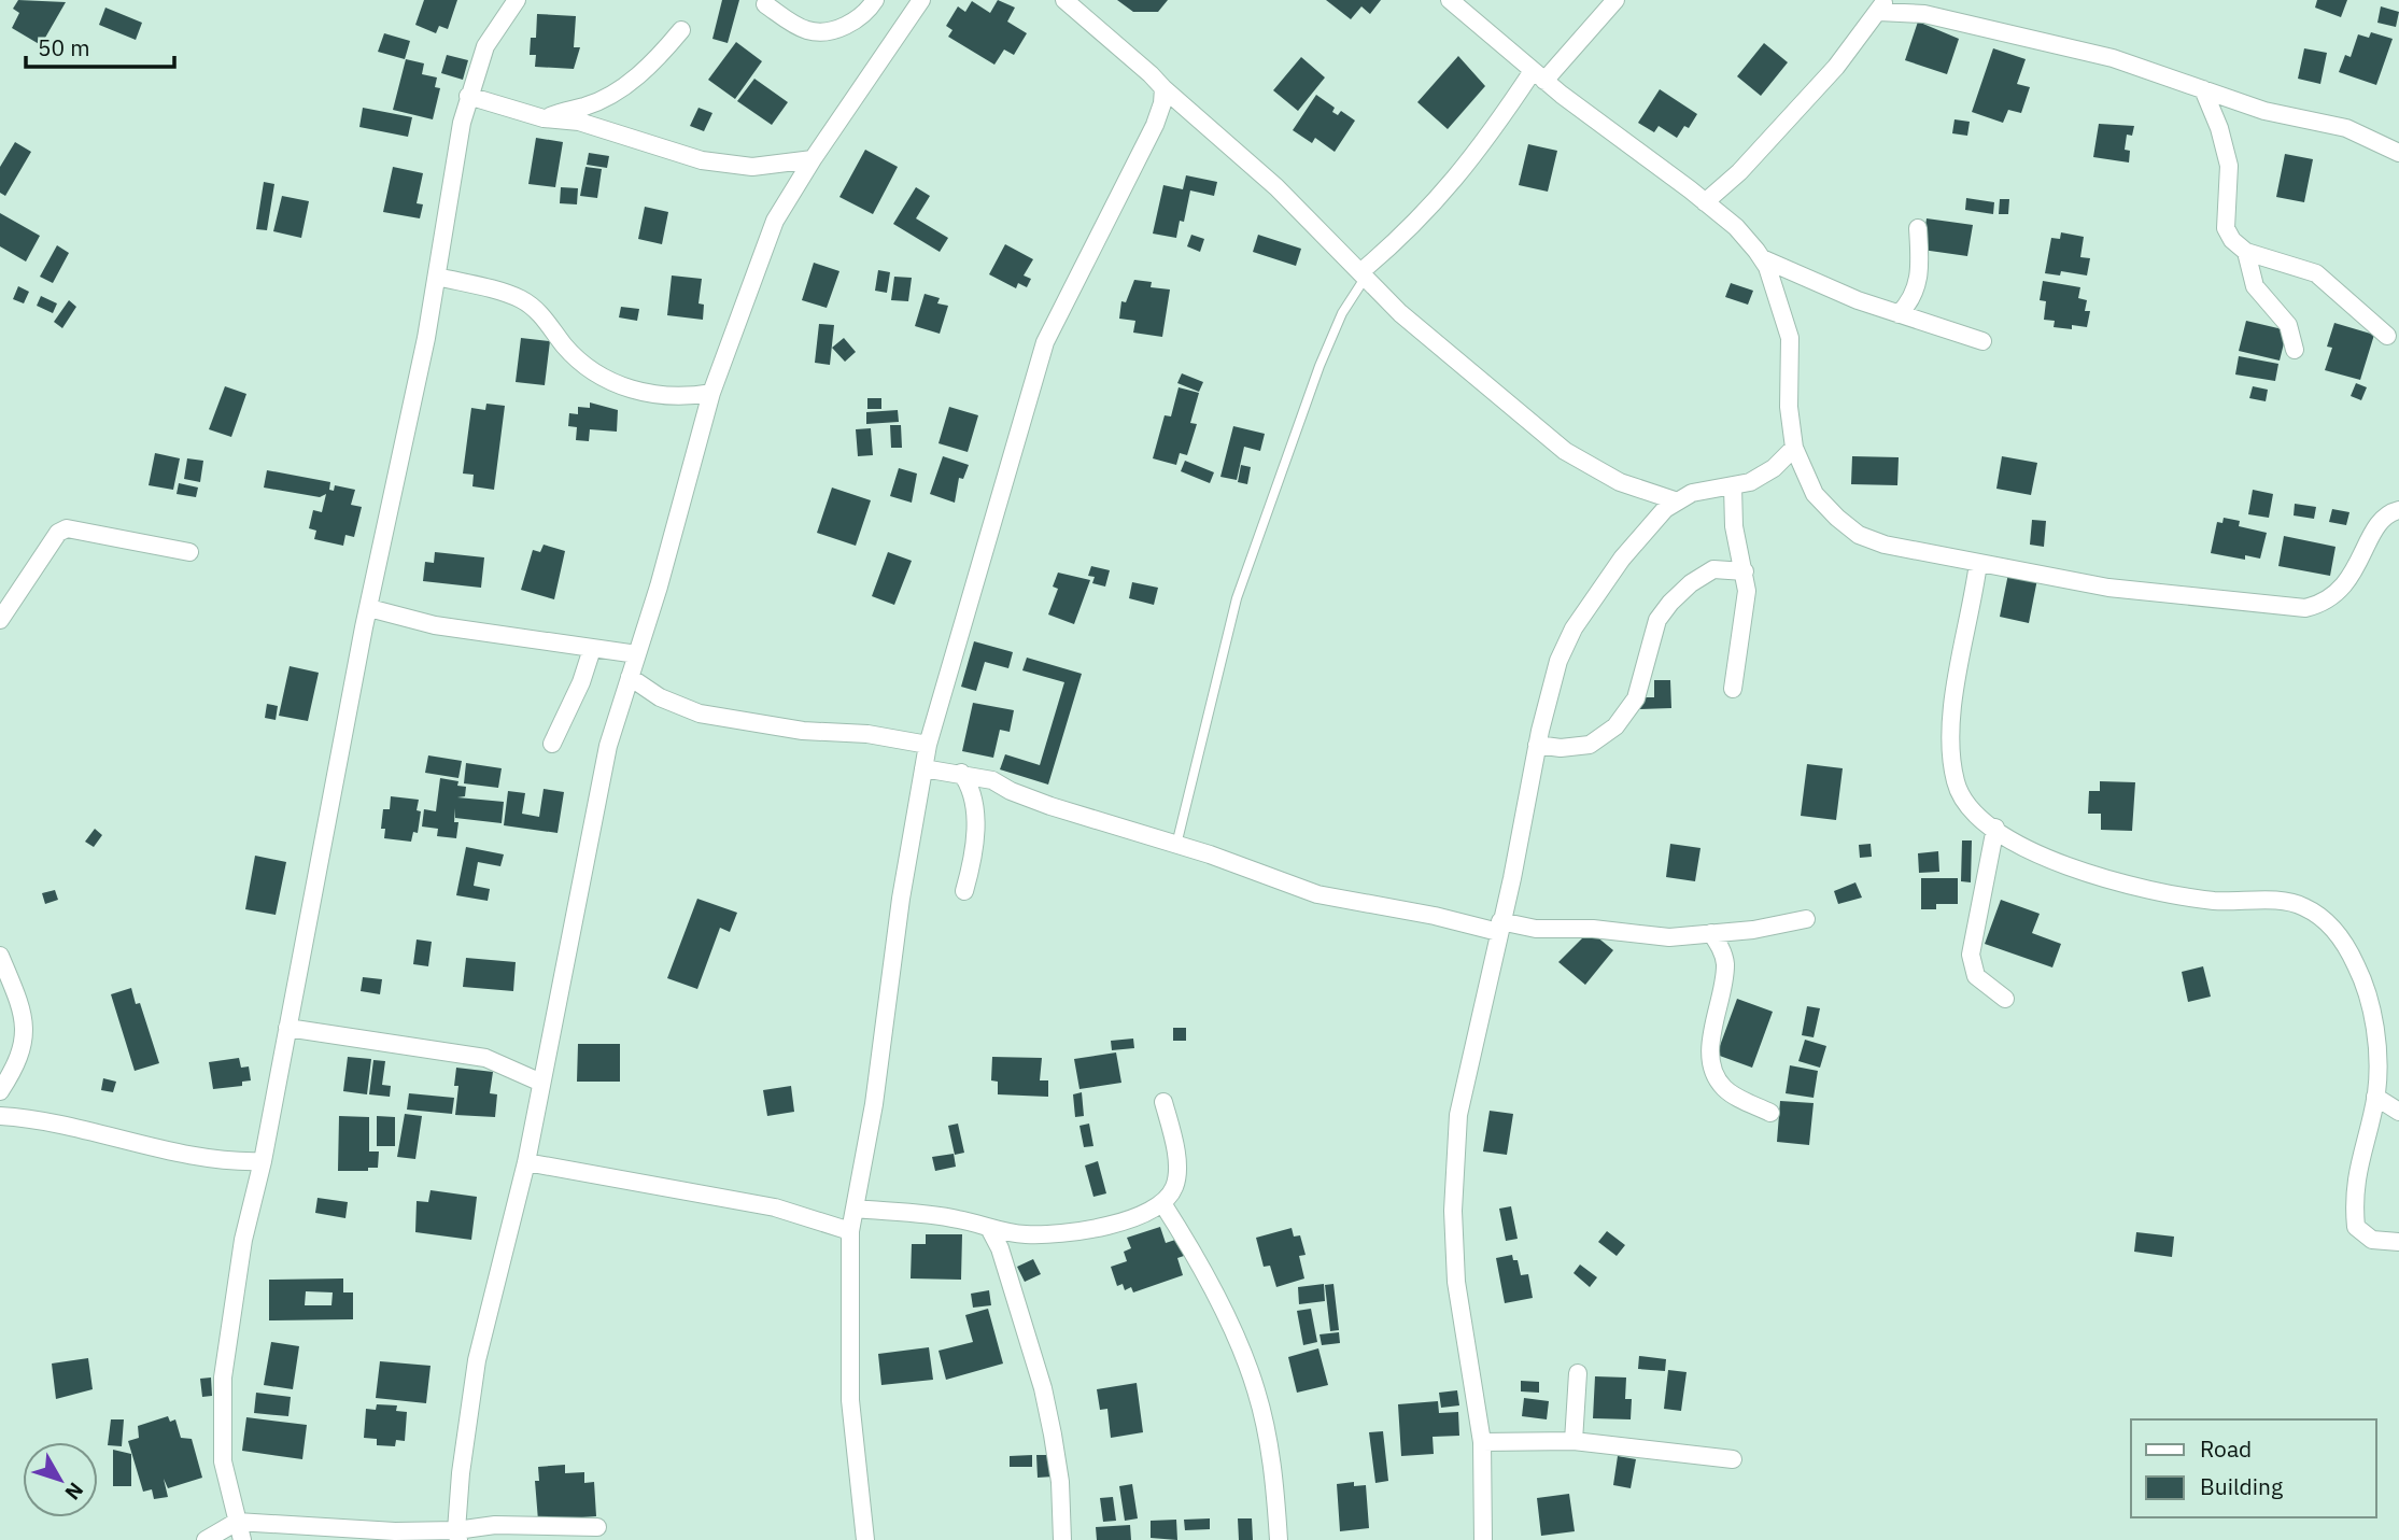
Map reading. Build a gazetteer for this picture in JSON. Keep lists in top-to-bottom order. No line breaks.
{"legend":["Road","Building"],"scale_bar":"50 m","north":"bottom right"}
